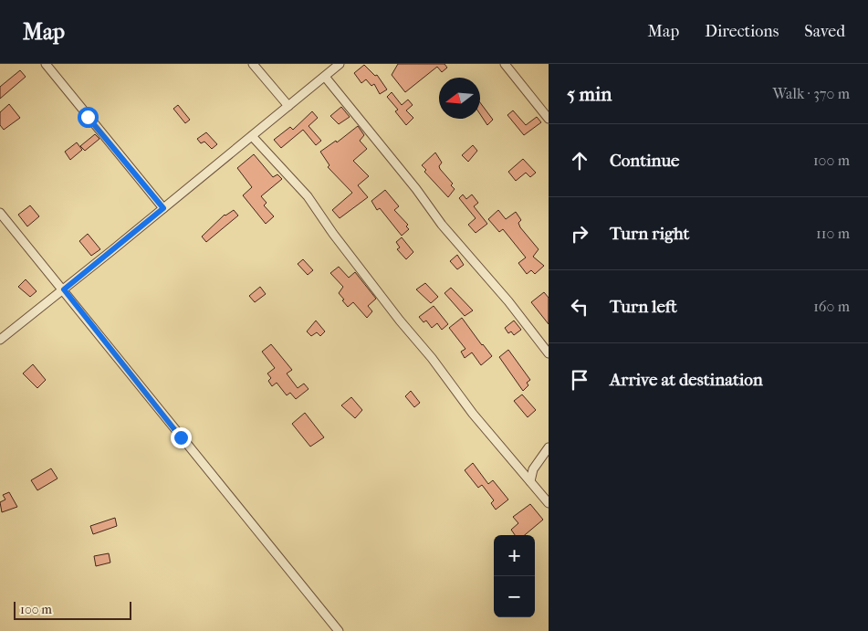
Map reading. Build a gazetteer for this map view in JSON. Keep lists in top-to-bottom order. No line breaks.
{"scale_bar":"100 m","north":"left","page":{"header":"Map","nav":["Map","Directions","Saved"],"heading":["5 min","Walk · 370 m"],"list":[["Continue","100 m"],["Turn right","110 m"],["Turn left","160 m"],"Arrive at destination"],"map_buttons":["+","−"],"scale":"100 m"}}
